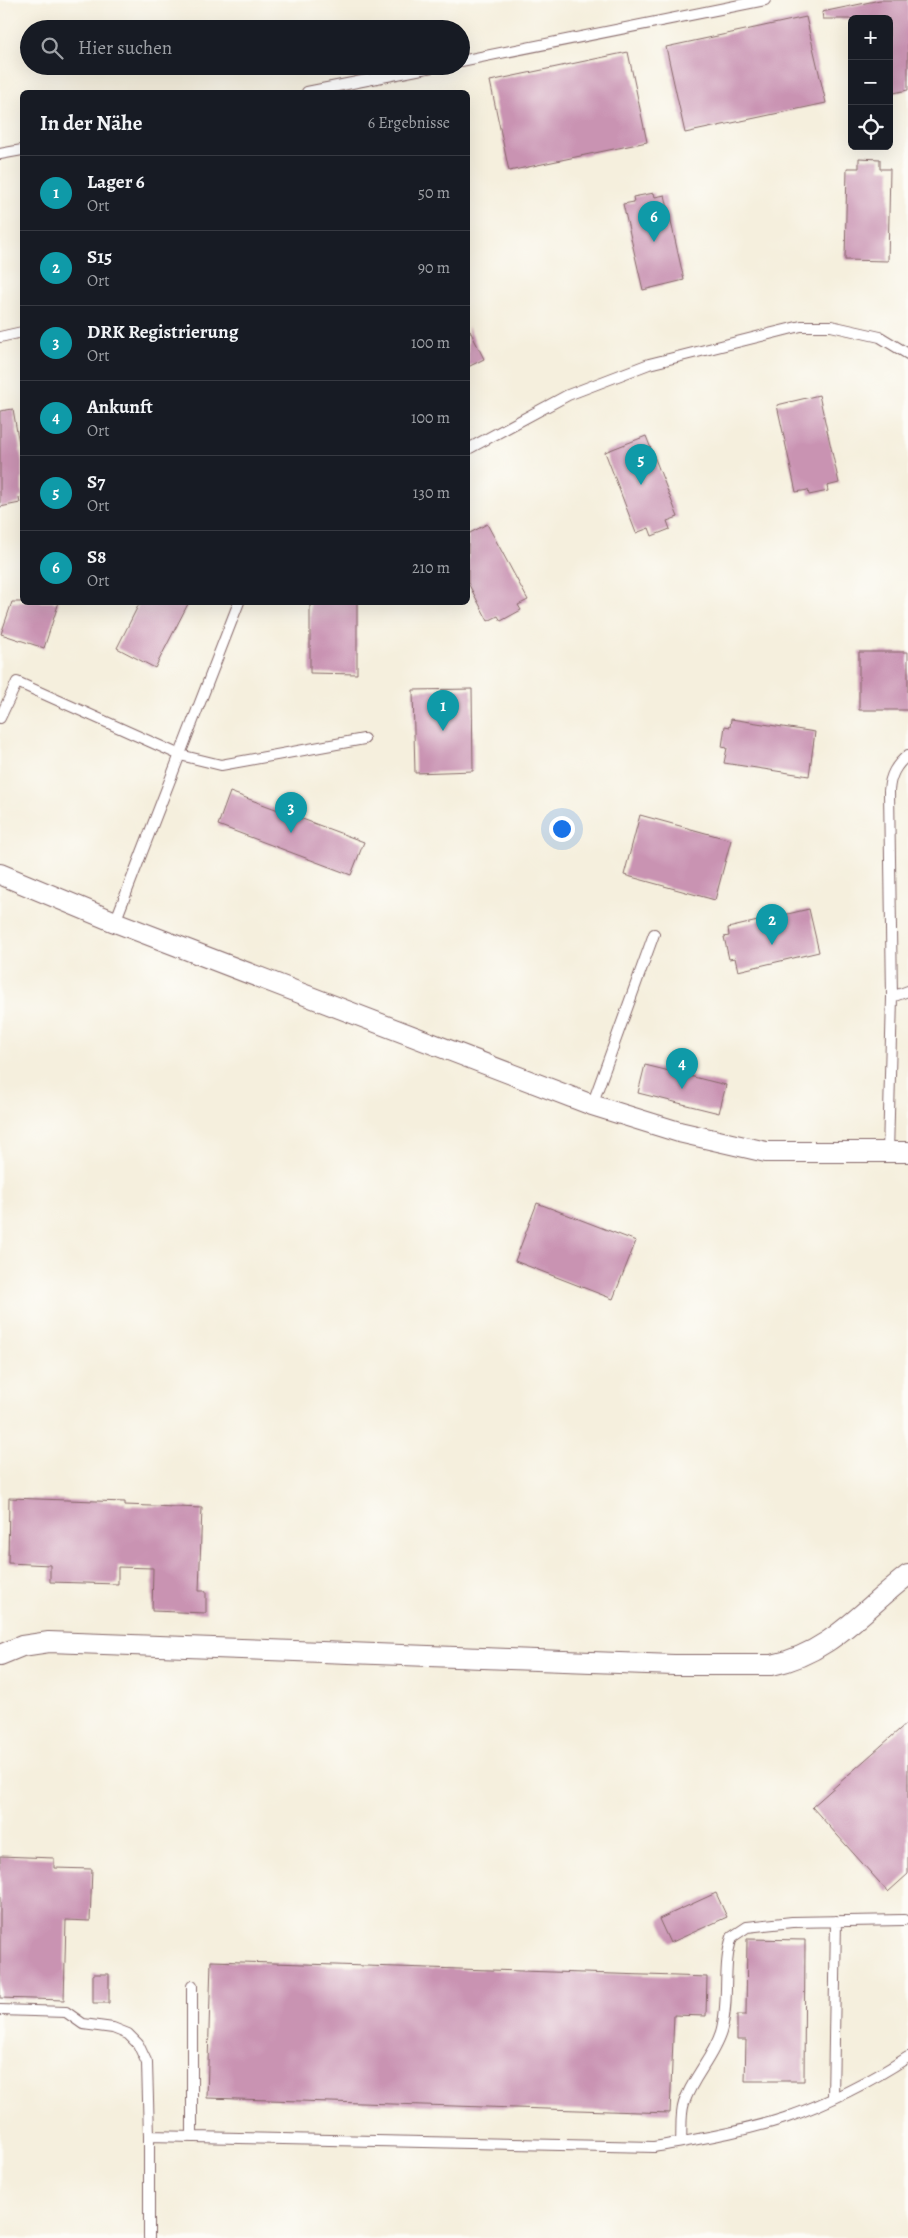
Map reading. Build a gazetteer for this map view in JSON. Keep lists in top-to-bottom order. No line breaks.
{"page":{"map_buttons":["+","−"],"search":"Hier suchen","heading":["In der Nähe","6 Ergebnisse"],"list":[{"mark":"1","name":"Lager 6","note":"Ort","value":"50 m"},{"mark":"2","name":"S15","note":"Ort","value":"90 m"},{"mark":"3","name":"DRK Registrierung","note":"Ort","value":"100 m"},{"mark":"4","name":"Ankunft","note":"Ort","value":"100 m"},{"mark":"5","name":"S7","note":"Ort","value":"130 m"},{"mark":"6","name":"S8","note":"Ort","value":"210 m"}],"pins":["6","5","1","3","2","4"]}}
